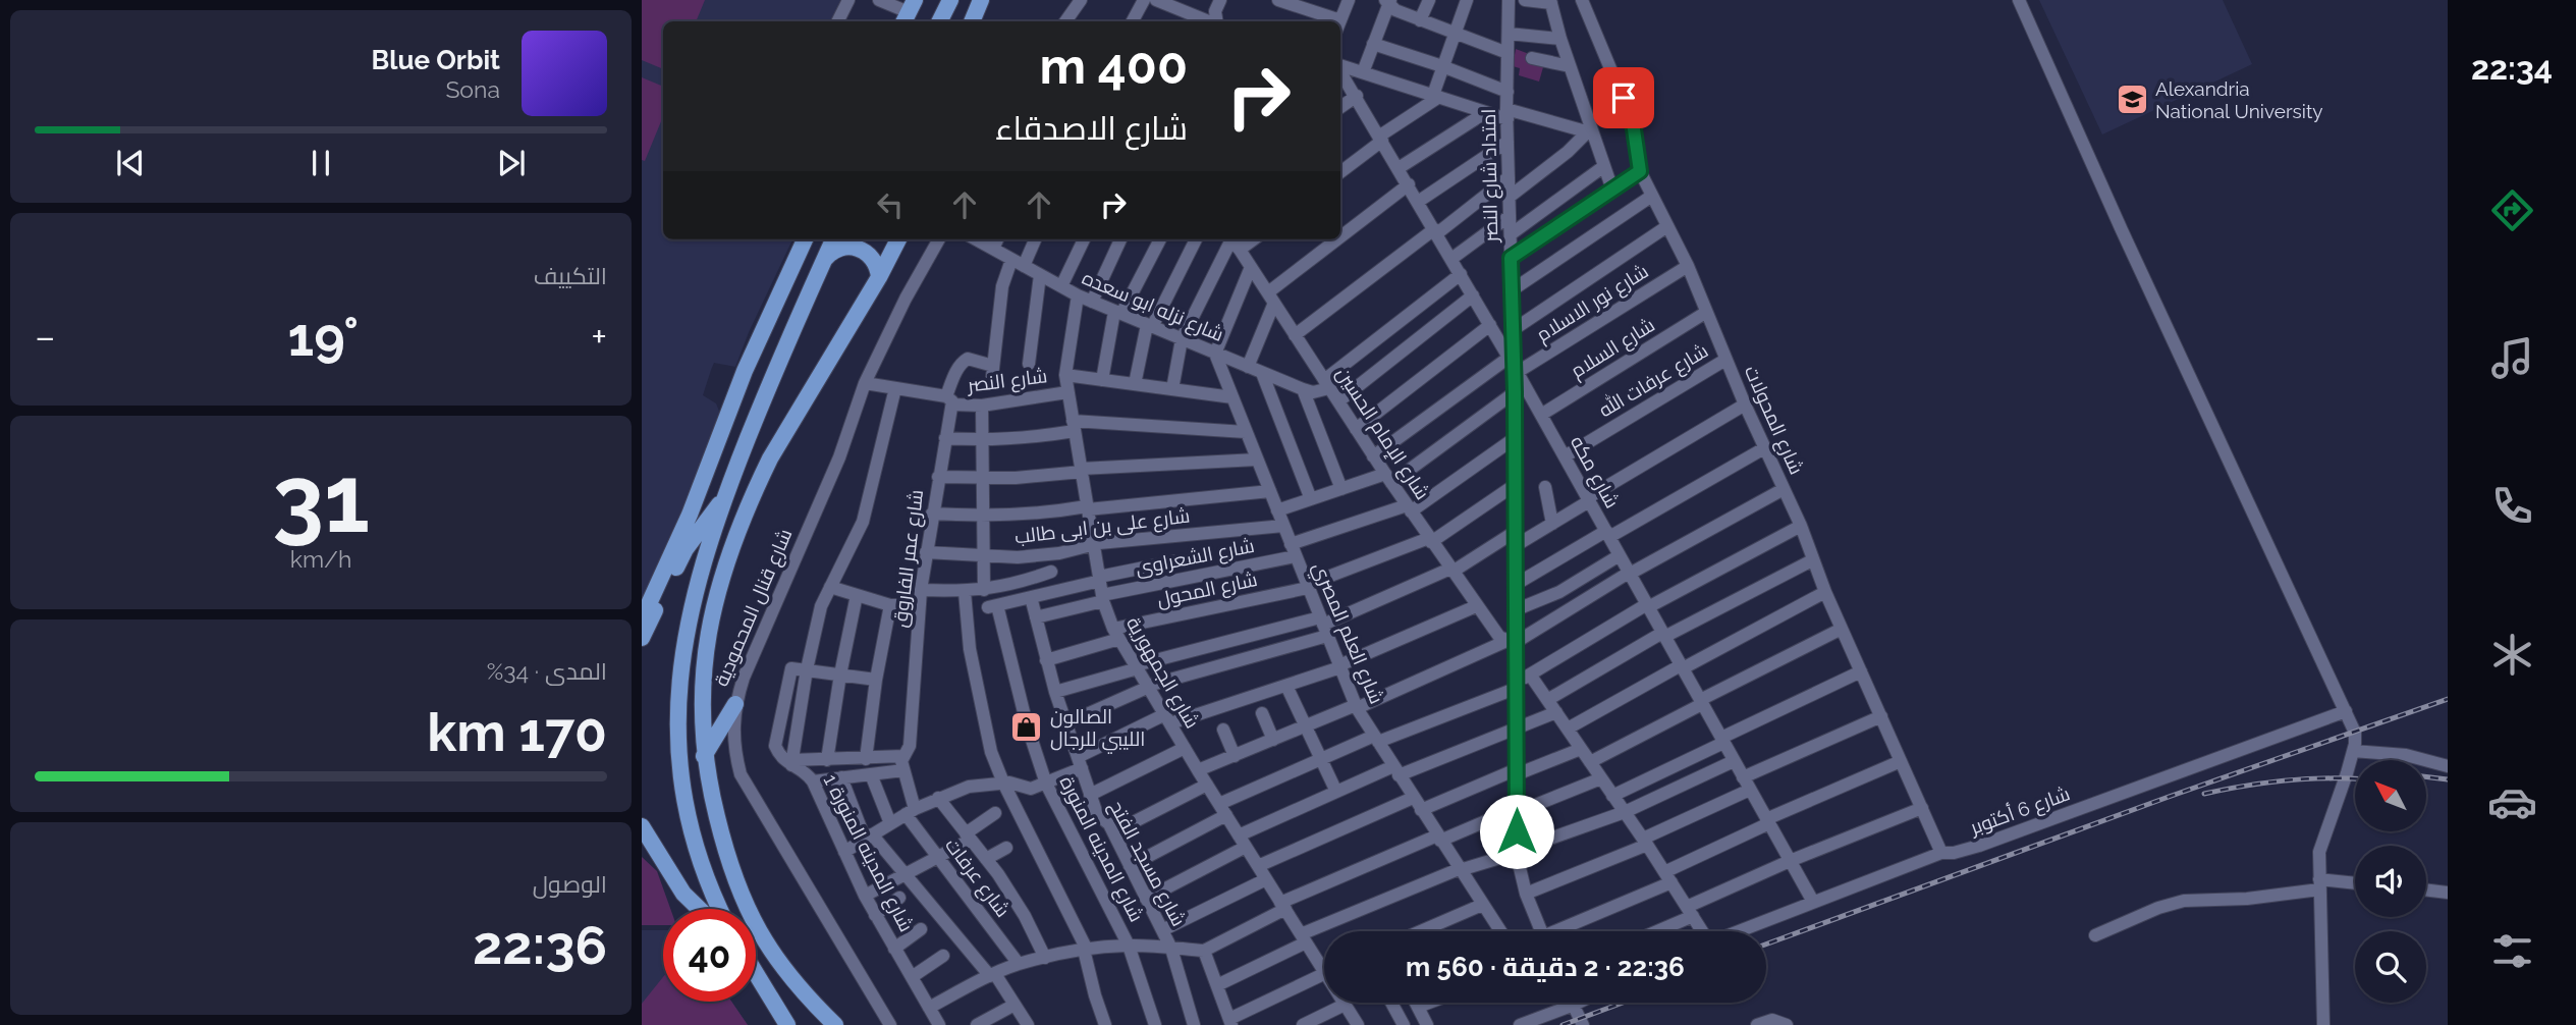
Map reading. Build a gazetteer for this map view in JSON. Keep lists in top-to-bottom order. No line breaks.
{"streets":{"main road":["شارع قنال المحمودية"],"street":["امتداد شارع النصر","شارع نور الاسلام","شارع نزله ابو سعده","شارع السلام","شارع النصر","شارع عرفات الله","شارع المحولات","شارع الإمام الحسين","شارع مكه","شارع على بن ابى طالب","شارع الشعراوى","شارع عمر الفاروق","شارع المحول","شارع العلم المصري","شارع الجمهورية","شارع 6 أكتوبر","شارع المدينه المنورة","شارع المدينه المنورة 1","شارع مسجد الفتح","شارع عرفات"]},"crossings":[["امتداد شارع النصر","شارع نور الاسلام"],["امتداد شارع النصر","شارع الإمام الحسين"],["امتداد شارع النصر","شارع مكه"],["امتداد شارع النصر","شارع الشعراوى"],["امتداد شارع النصر","شارع المحول"],["شارع نور الاسلام","شارع المحولات"],["شارع نور الاسلام","شارع الإمام الحسين"],["شارع نور الاسلام","شارع مكه"],["شارع نزله ابو سعده","شارع الإمام الحسين"],["شارع نزله ابو سعده","شارع عمر الفاروق"],["شارع نزله ابو سعده","شارع العلم المصري"],["شارع نزله ابو سعده","شارع الجمهورية"],["شارع السلام","شارع المحولات"],["شارع السلام","شارع مكه"],["شارع النصر","شارع عمر الفاروق"],["شارع النصر","شارع الجمهورية"],["شارع عرفات الله","شارع المحولات"],["شارع عرفات الله","شارع مكه"],["شارع المحولات","شارع 6 أكتوبر"],["شارع الإمام الحسين","شارع الشعراوى"],["شارع الإمام الحسين","شارع المحول"],["شارع مكه","شارع 6 أكتوبر"],["شارع على بن ابى طالب","شارع عمر الفاروق"],["شارع على بن ابى طالب","شارع العلم المصري"],["شارع على بن ابى طالب","شارع الجمهورية"],["شارع الشعراوى","شارع العلم المصري"],["شارع الشعراوى","شارع الجمهورية"],["شارع الشعراوى","شارع مسجد الفتح"],["شارع عمر الفاروق","شارع عرفات"],["شارع المحول","شارع العلم المصري"],["شارع المحول","شارع الجمهورية"],["شارع المحول","شارع مسجد الفتح"],["شارع المدينه المنورة","شارع مسجد الفتح"]],"places":{"school or university":["Alexandria National University"],"shop":["الصالون الليبي للرجال"]},"north":"top left","page":{"tabs":"22:34","turn":["400 m","شارع الاصدقاء"],"song":["Blue Orbit","Sona"],"tile":["التكييف",["31","km/h"],["المدى · 34%","170 km"],["الوصول","22:36"]],"heat":["−","19°","+"],"limit":"40","trip":"22:36 · 2 دقيقة · 560 m"}}
